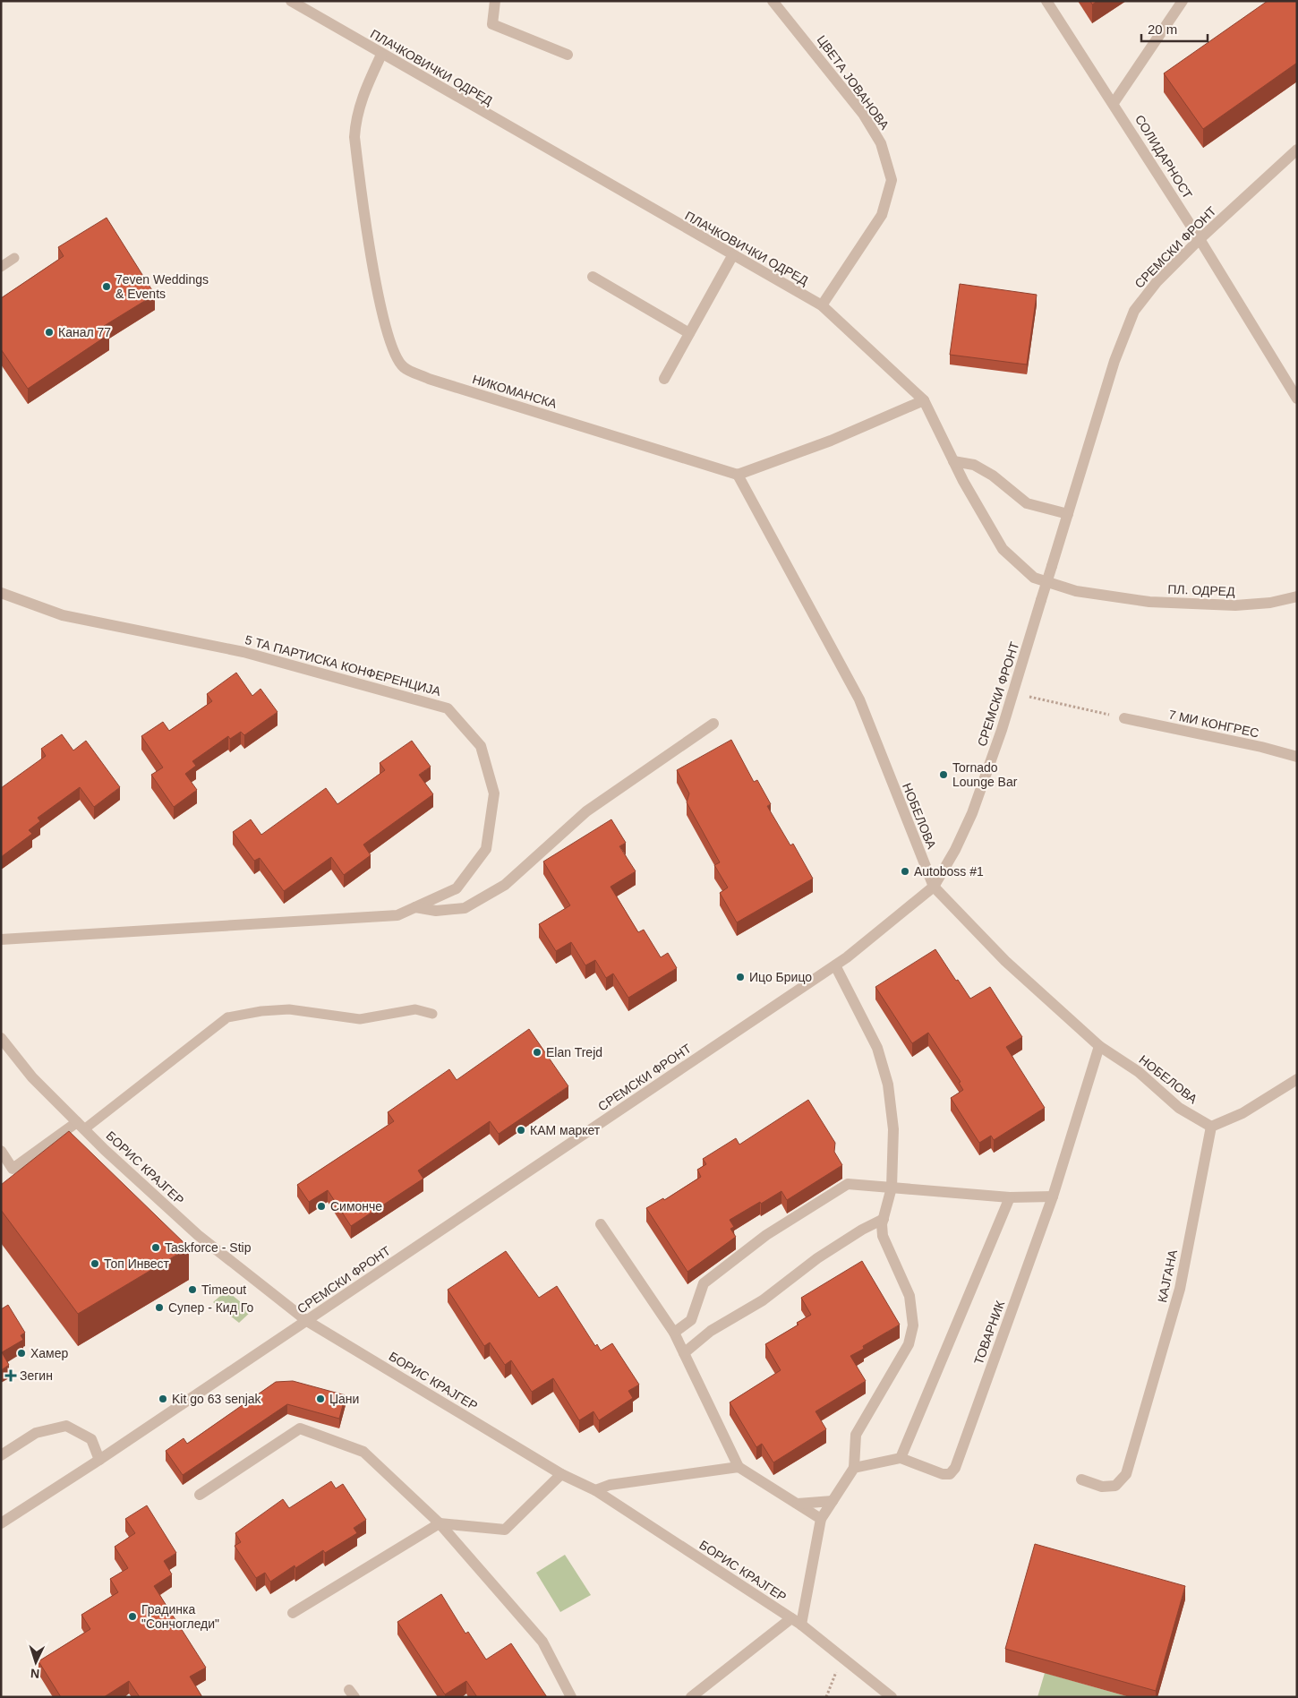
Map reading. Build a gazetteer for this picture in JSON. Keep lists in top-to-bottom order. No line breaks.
{"streets":{"street":["ПЛАЧКОВИЧКИ ОДРЕД","ЦВЕТА ЈОВАНОВА","СОЛИДАРНОСТ","СРЕМСКИ ФРОНТ","НИКОМАНСКА","ПЛ. ОДРЕД","5 ТА ПАРТИСКА КОНФЕРЕНЦИЈА","7 МИ КОНГРЕС","НОБЕЛОВА","БОРИС КРАЈГЕР","КАЈГАНА","ТОВАРНИК"]},"crossings":[["ПЛАЧКОВИЧКИ ОДРЕД","ЦВЕТА ЈОВАНОВА"],["ПЛАЧКОВИЧКИ ОДРЕД","НИКОМАНСКА"],["ПЛАЧКОВИЧКИ ОДРЕД","ПЛ. ОДРЕД"],["СОЛИДАРНОСТ","СРЕМСКИ ФРОНТ"],["СРЕМСКИ ФРОНТ","НОБЕЛОВА"],["СРЕМСКИ ФРОНТ","БОРИС КРАЈГЕР"],["НИКОМАНСКА","НОБЕЛОВА"],["НОБЕЛОВА","КАЈГАНА"],["НОБЕЛОВА","ТОВАРНИК"]],"places":{"other":["7even Weddings & Events","Канал 77","Tornado Lounge Bar","Autoboss #1","Ицо Брицо","Elan Trejd","КАМ маркет","Симонче","Taskforce - Stip","Топ Инвест","Timeout","Супер - Кид Го","Хамер","Kit go 63 senjak","Џани","Градинка \"Сончогледи\""],"health":["Зегин"]},"scale_bar":"20 m","north":"bottom"}
